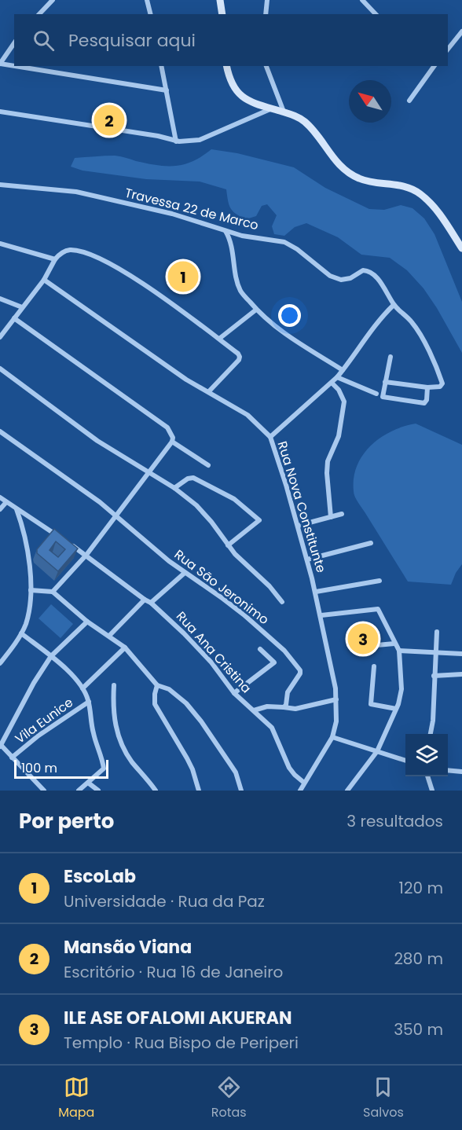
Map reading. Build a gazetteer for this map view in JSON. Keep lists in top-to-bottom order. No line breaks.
{"streets":{"street":["Travessa 22 de Marco","Rua Nova Constitunte","Rua São Jeronimo","Rua Ana Cristina","Vila Eunice"]},"crossings":[["Rua Nova Constitunte","Rua Ana Cristina"]],"scale_bar":"100 m","north":"top left","page":{"search":"Pesquisar aqui","pins":["2","1","3"],"scale":"100 m","heading":["Por perto","3 resultados"],"list":[{"mark":"1","name":"EscoLab","note":"Universidade · Rua da Paz","value":"120 m"},{"mark":"2","name":"Mansão Viana","note":"Escritório · Rua 16 de Janeiro","value":"280 m"},{"mark":"3","name":"ILE ASE OFALOMI AKUERAN","note":"Templo · Rua Bispo de Periperi","value":"350 m"}],"nav":["Mapa","Rotas","Salvos"]}}
